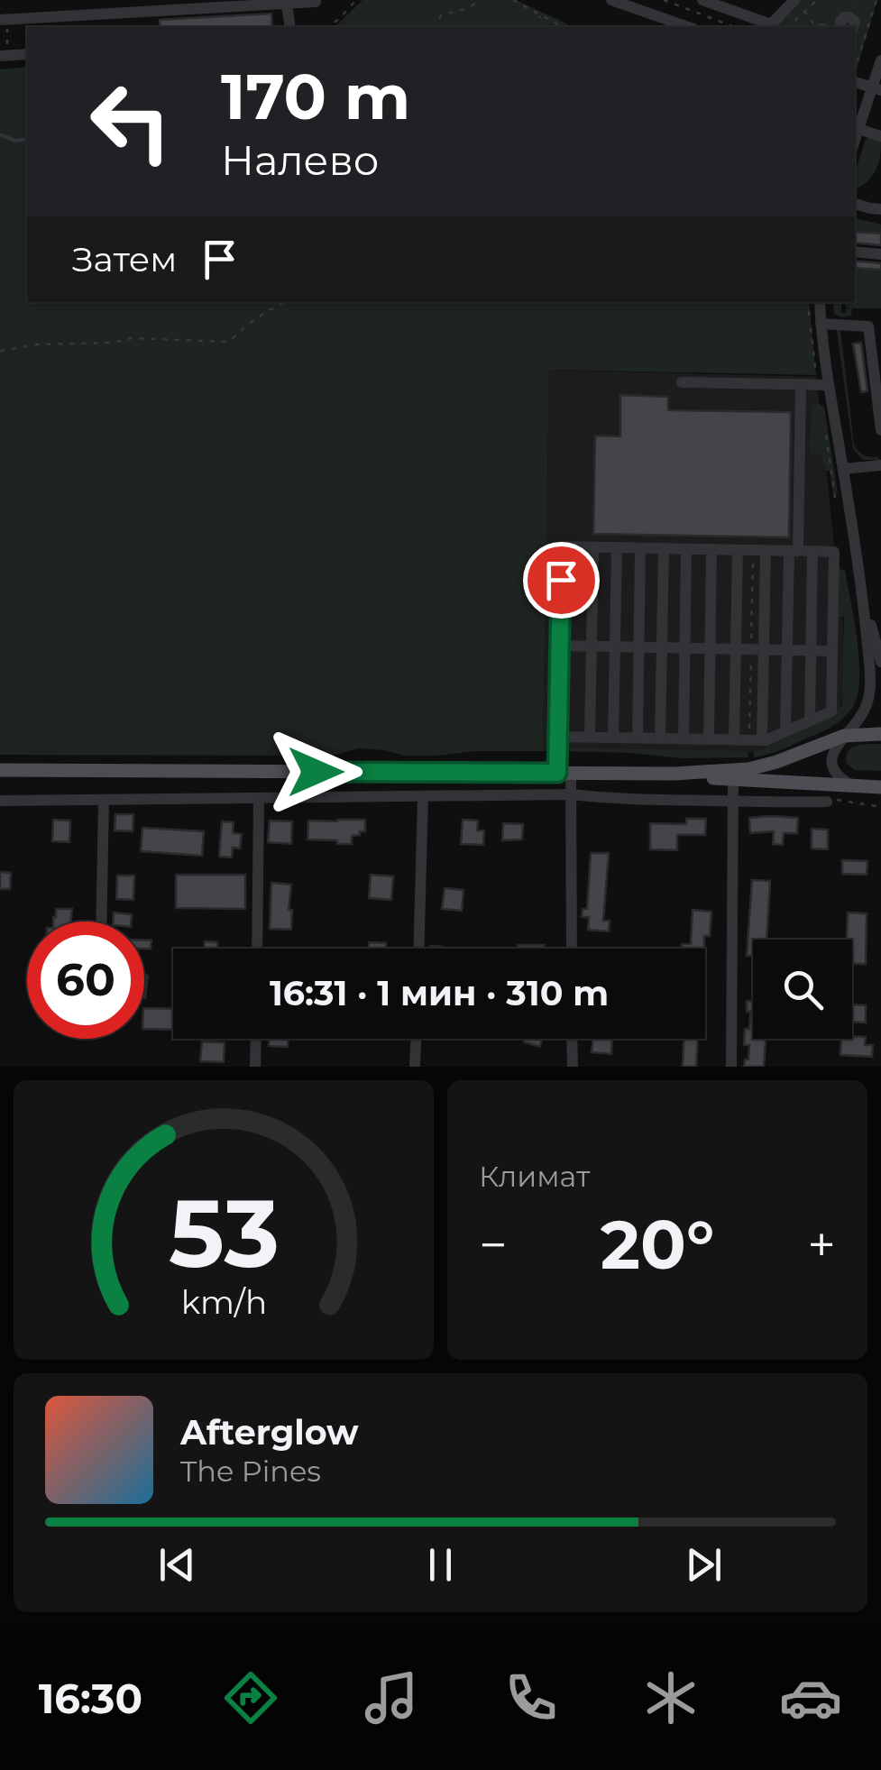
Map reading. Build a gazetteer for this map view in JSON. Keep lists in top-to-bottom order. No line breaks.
{"page":{"turn":["170 m","Налево"],"then":"Затем","limit":"60","trip":"16:31 · 1 мин · 310 m","tile":"Климат","heat":["−","20°","+"],"song":["Afterglow","The Pines"],"tabs":"16:30","gauge":["53","km/h"]}}
